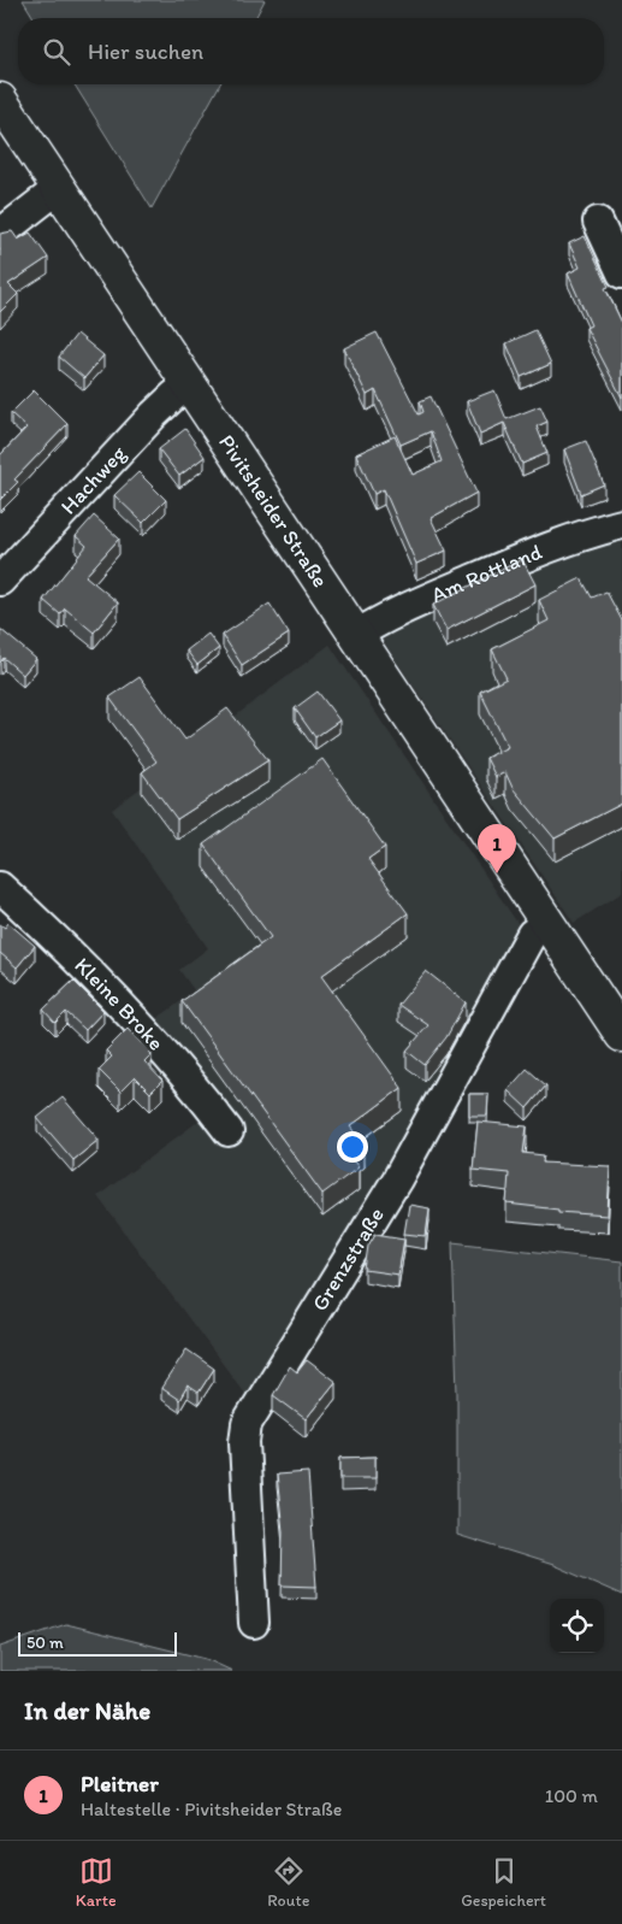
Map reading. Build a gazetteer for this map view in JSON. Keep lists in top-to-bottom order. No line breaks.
{"streets":{"main road":["Pivitsheider Straße"],"street":["Hachweg","Am Rottland","Kleine Broke","Grenzstraße"]},"crossings":[["Hachweg","Pivitsheider Straße"],["Pivitsheider Straße","Am Rottland"],["Pivitsheider Straße","Grenzstraße"]],"scale_bar":"50 m","page":{"search":"Hier suchen","pins":"1","scale":"50 m","heading":"In der Nähe","list":[{"mark":"1","name":"Pleitner","note":"Haltestelle · Pivitsheider Straße","value":"100 m"}],"nav":["Karte","Route","Gespeichert"]}}
